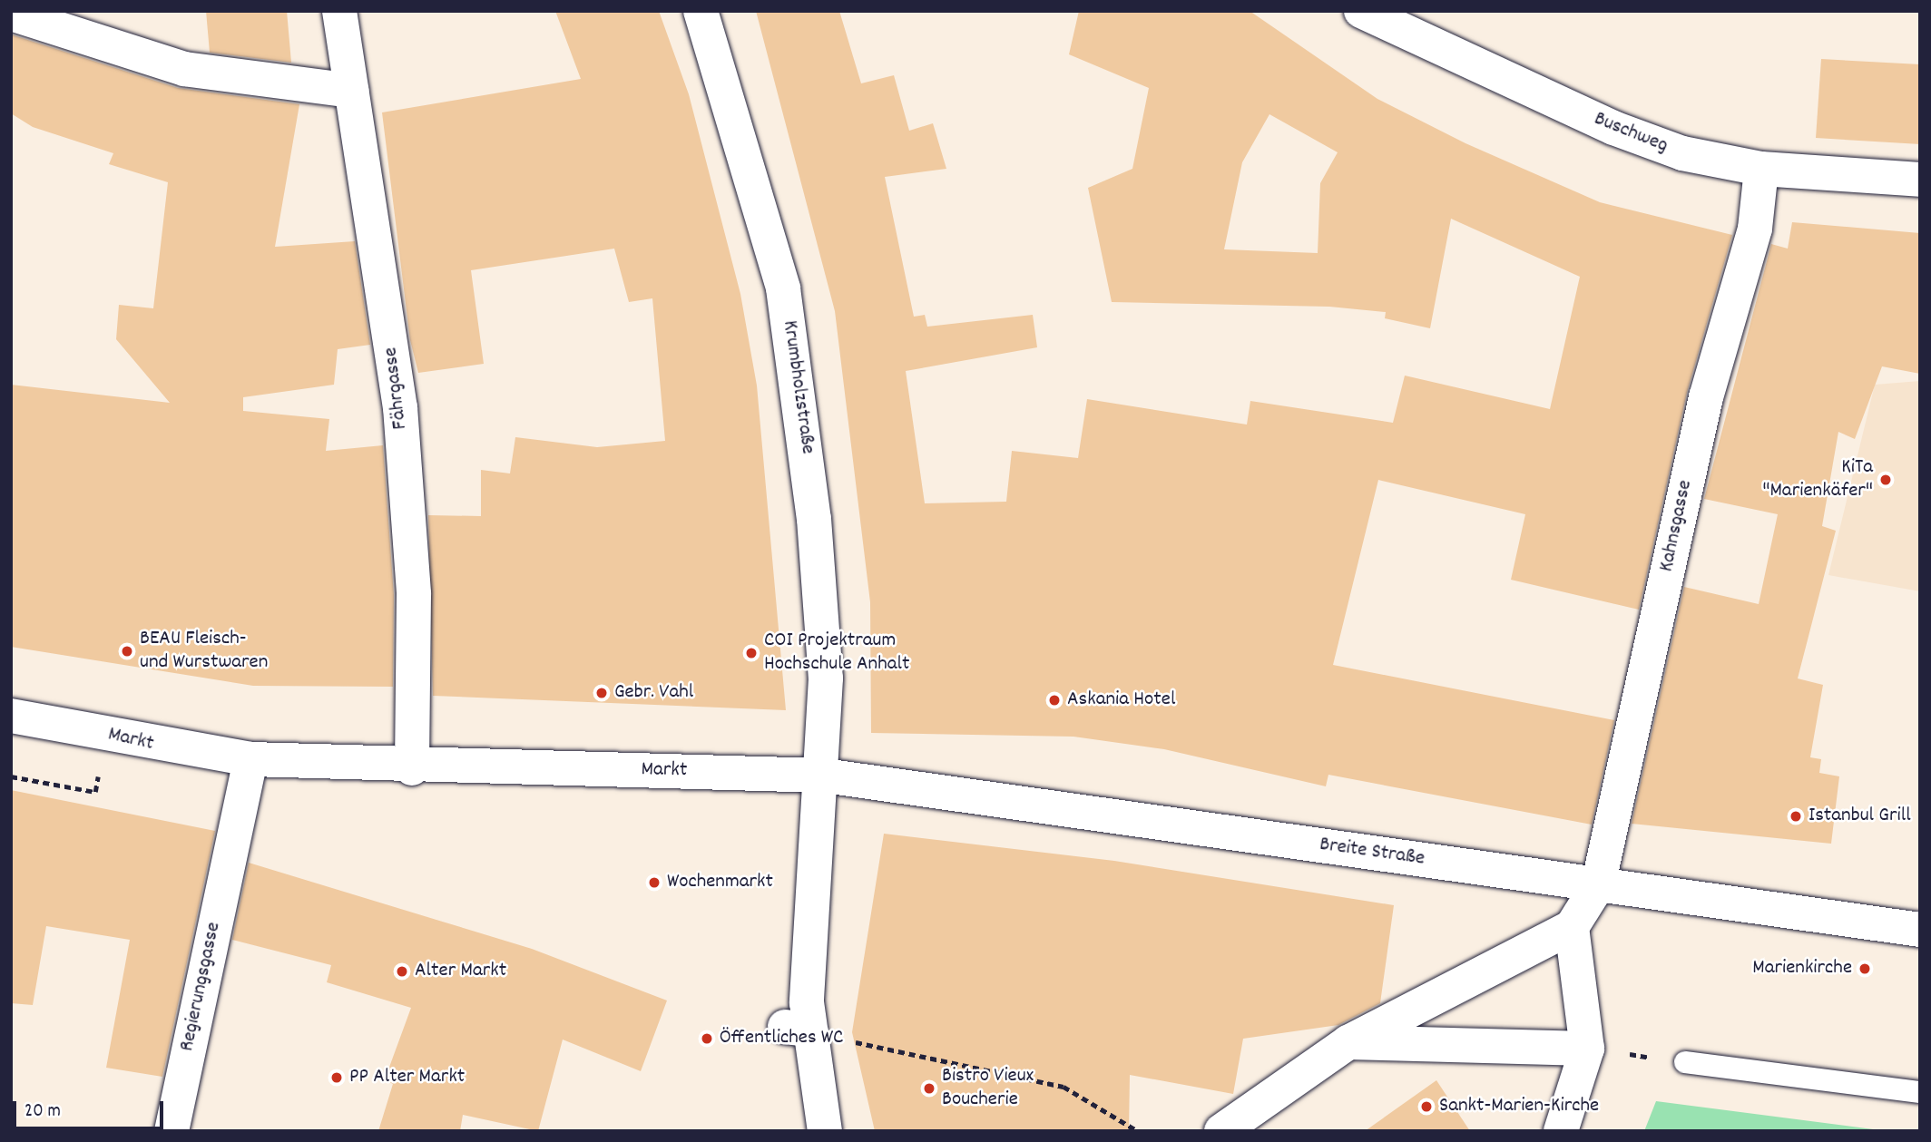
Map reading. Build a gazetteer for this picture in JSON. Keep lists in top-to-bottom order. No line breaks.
{"streets":{"street":["Buschweg","Krumbholzstraße","Fährgasse","Kahnsgasse","Markt","Breite Straße","Regierungsgasse"]},"crossings":[["Buschweg","Kahnsgasse"],["Krumbholzstraße","Markt"],["Krumbholzstraße","Breite Straße"],["Fährgasse","Markt"],["Kahnsgasse","Breite Straße"],["Markt","Breite Straße"],["Markt","Regierungsgasse"]],"places":["KiTa \"Marienkäfer\"","BEAU Fleisch- und Wurstwaren","COI Projektraum Hochschule Anhalt","Gebr. Vahl","Askania Hotel","Istanbul Grill","Wochenmarkt","Marienkirche","Alter Markt","Öffentliches WC","PP Alter Markt","Bistro Vieux Boucherie","Sankt-Marien-Kirche"],"scale_bar":"20 m"}
